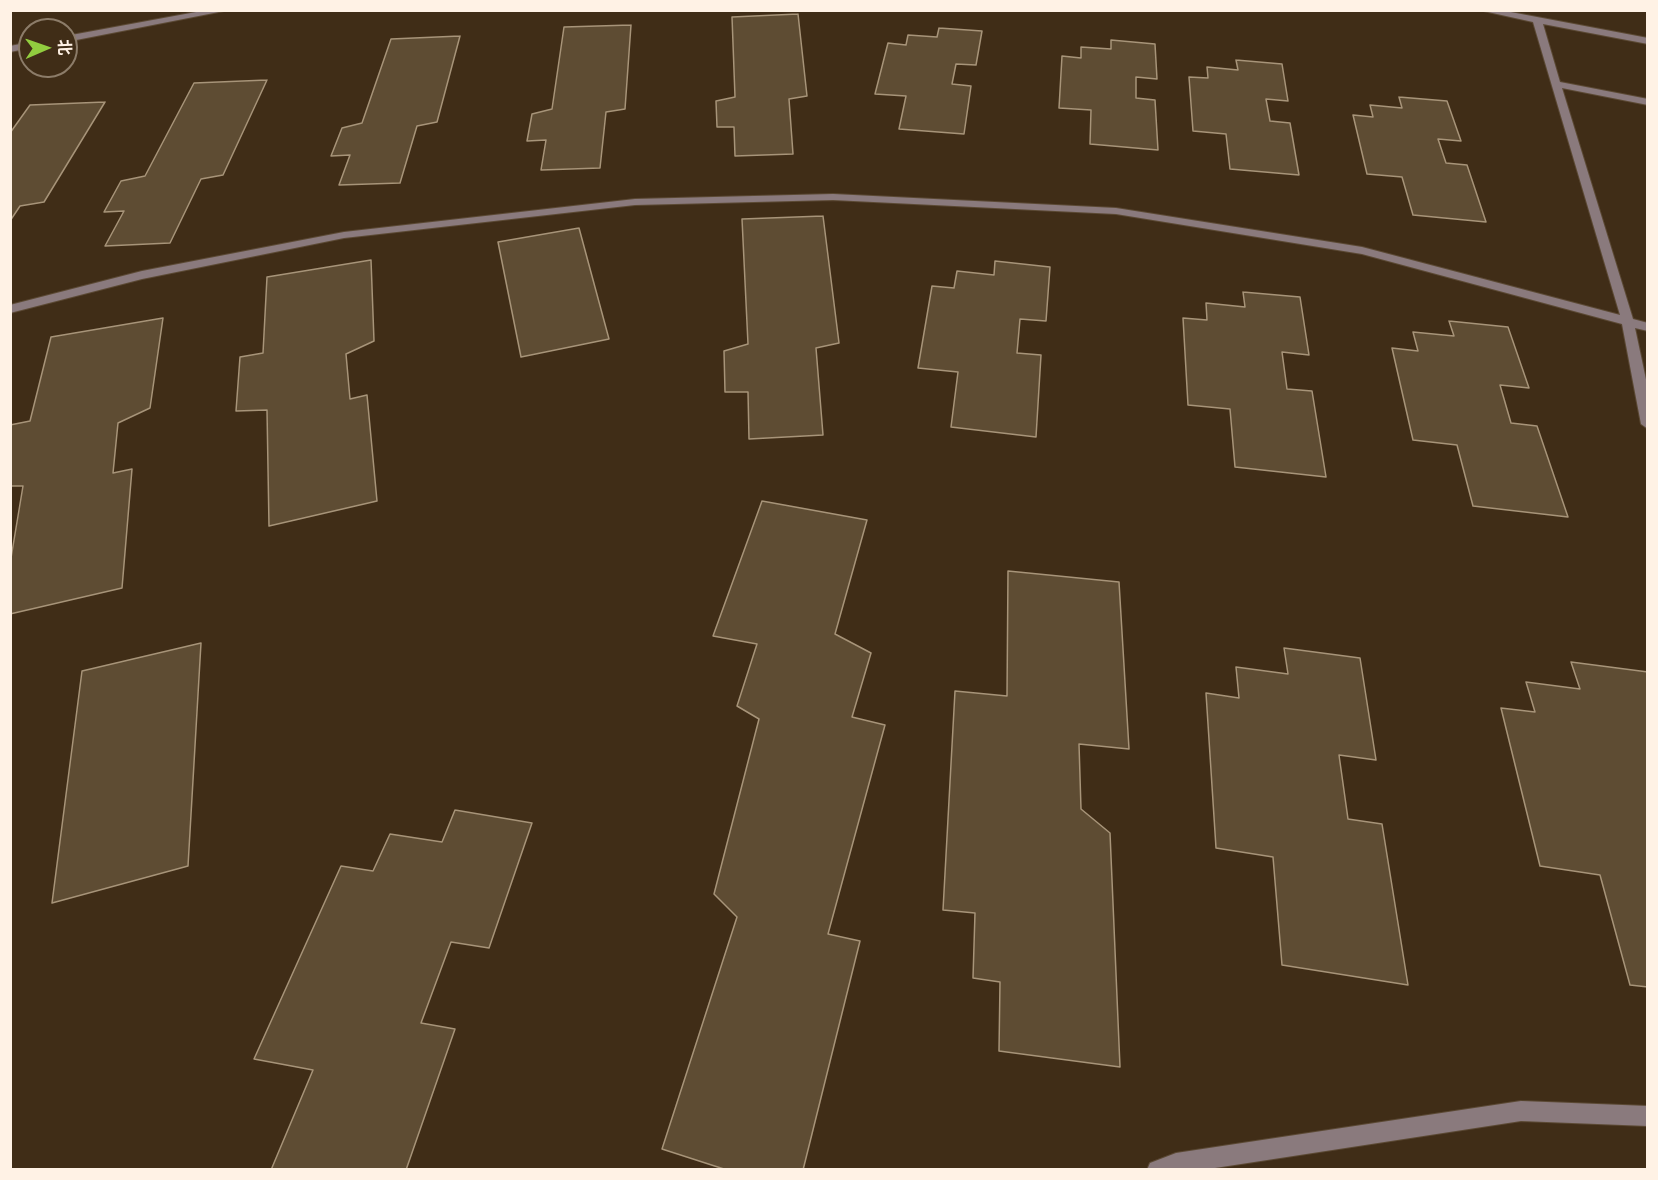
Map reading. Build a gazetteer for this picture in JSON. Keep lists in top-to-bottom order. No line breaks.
{"north":"right"}
